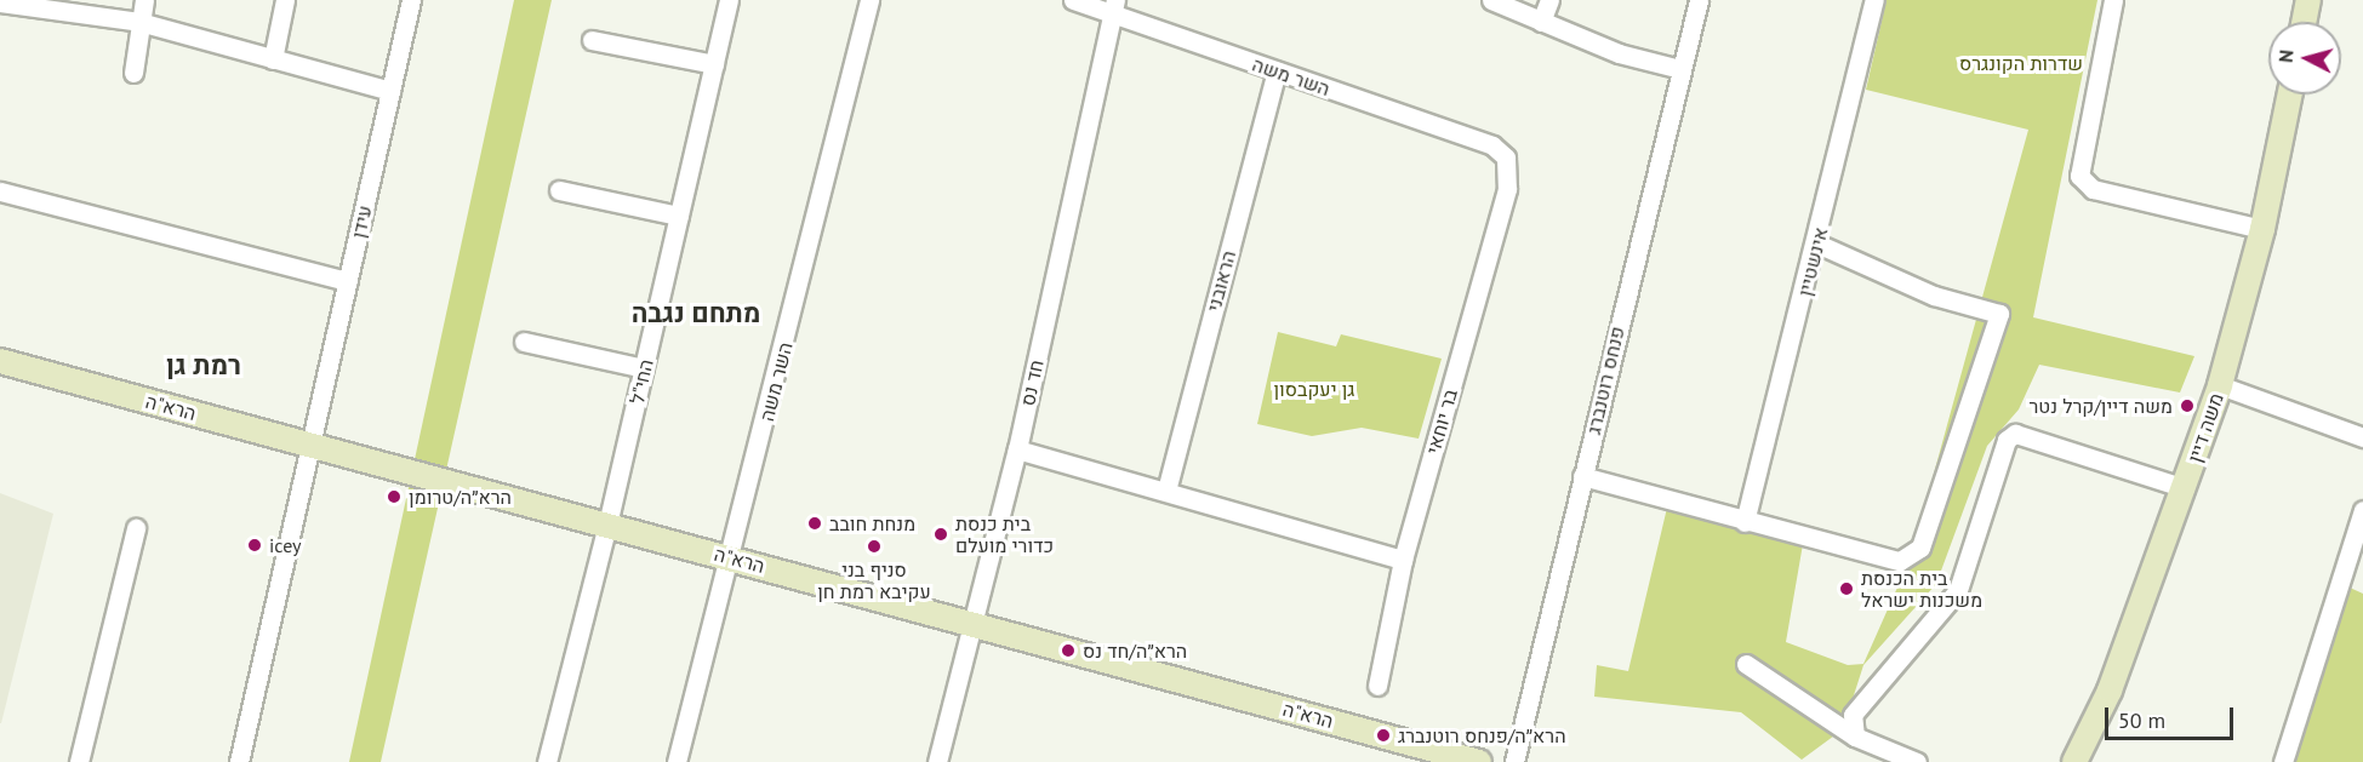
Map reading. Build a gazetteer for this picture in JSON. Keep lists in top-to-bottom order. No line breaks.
{"streets":{"street":["השר משה","עידן","אינשטיין","הראובני","פנחס רוטנברג","החי\"ל","חד נס","הרא\"ה","בר יוחאי","משה דיין"]},"crossings":[["השר משה","הראובני"],["השר משה","חד נס"],["השר משה","הרא\"ה"],["השר משה","בר יוחאי"],["עידן","הרא\"ה"],["החי\"ל","הרא\"ה"],["חד נס","הרא\"ה"]],"districts":["מתחם נגבה","רמת גן"],"parks":["שדרות הקונגרס","גן יעקבסון"],"places":["משה דיין/קרל נטר","הרא״ה/טרומן","מנחת חובב","בית כנסת כדורי מועלם","icey","סניף בני עקיבא רמת חן","בית הכנסת משכנות ישראל","הרא״ה/חד נס","הרא״ה/פנחס רוטנברג"],"scale_bar":"50 m","north":"left"}
